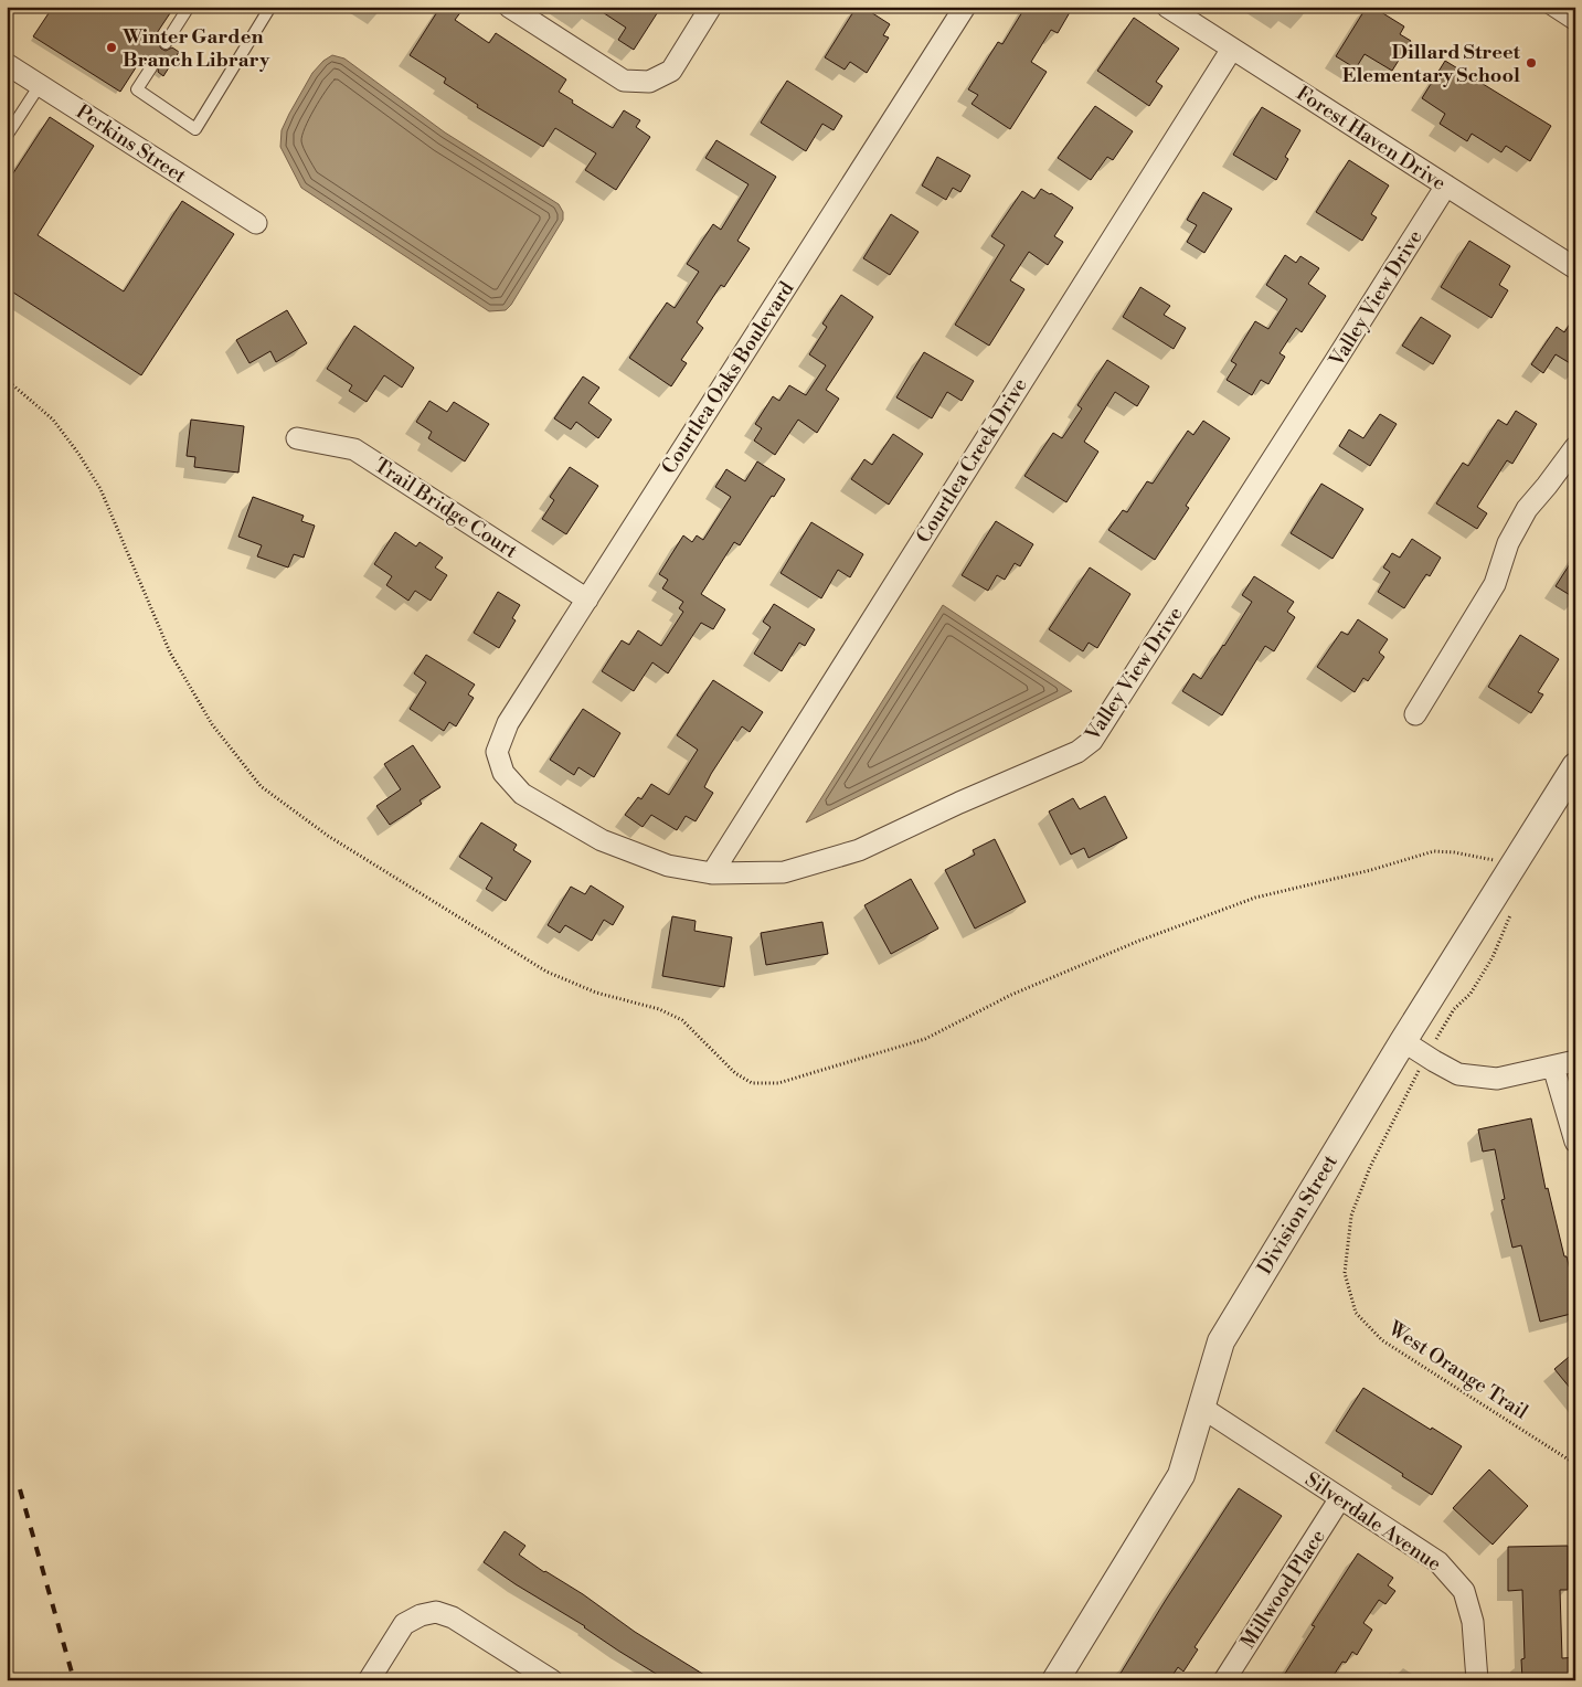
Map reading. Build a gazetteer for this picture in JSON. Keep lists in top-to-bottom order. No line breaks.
{"streets":{"street":["Forest Haven Drive","Perkins Street","Valley View Drive","Courtlea Oaks Boulevard","Courtlea Creek Drive","Trail Bridge Court","Division Street","Silverdale Avenue","Millwood Place"],"path":["West Orange Trail"]},"crossings":[["Forest Haven Drive","Valley View Drive"],["Forest Haven Drive","Courtlea Creek Drive"],["Valley View Drive","Courtlea Oaks Boulevard"],["Valley View Drive","Courtlea Creek Drive"],["Courtlea Oaks Boulevard","Trail Bridge Court"],["Division Street","Silverdale Avenue"],["Silverdale Avenue","Millwood Place"]],"places":["Winter Garden Branch Library","Dillard Street Elementary School"]}
